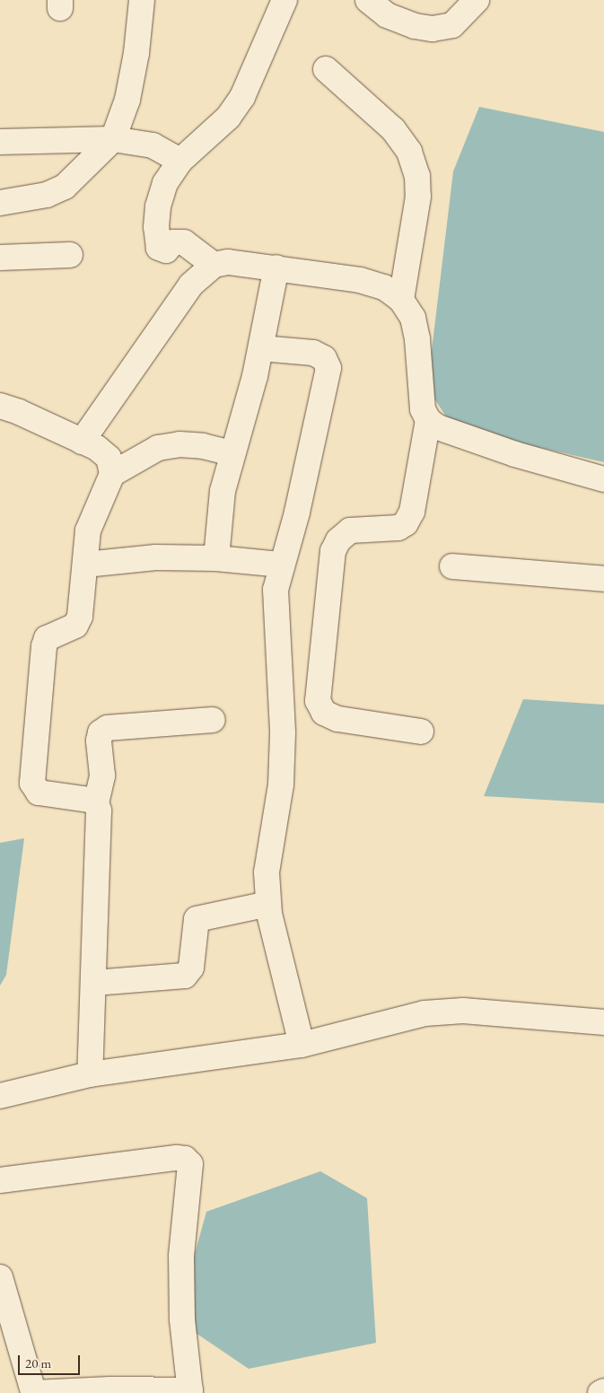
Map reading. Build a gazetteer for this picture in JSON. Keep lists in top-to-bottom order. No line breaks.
{"scale_bar":"20 m"}
